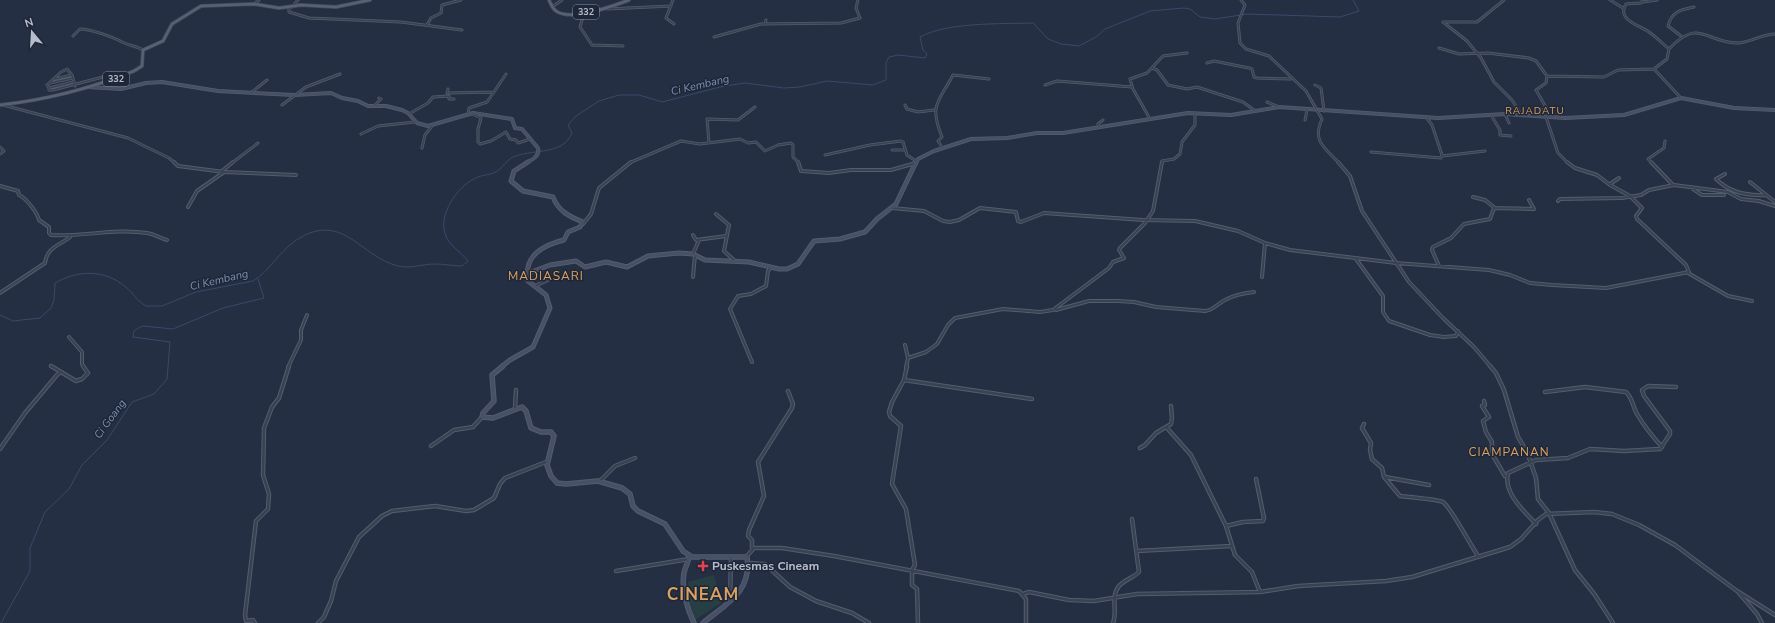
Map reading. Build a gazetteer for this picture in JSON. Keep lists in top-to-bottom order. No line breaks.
{"streets":{"main road":["332"]},"districts":["RAJADATU","MADIASARI","CIAMPANAN","CINEAM"],"water":["Ci Kembang","Ci Goang"],"places":{"health":["Puskesmas Cineam"]},"north":"top"}
